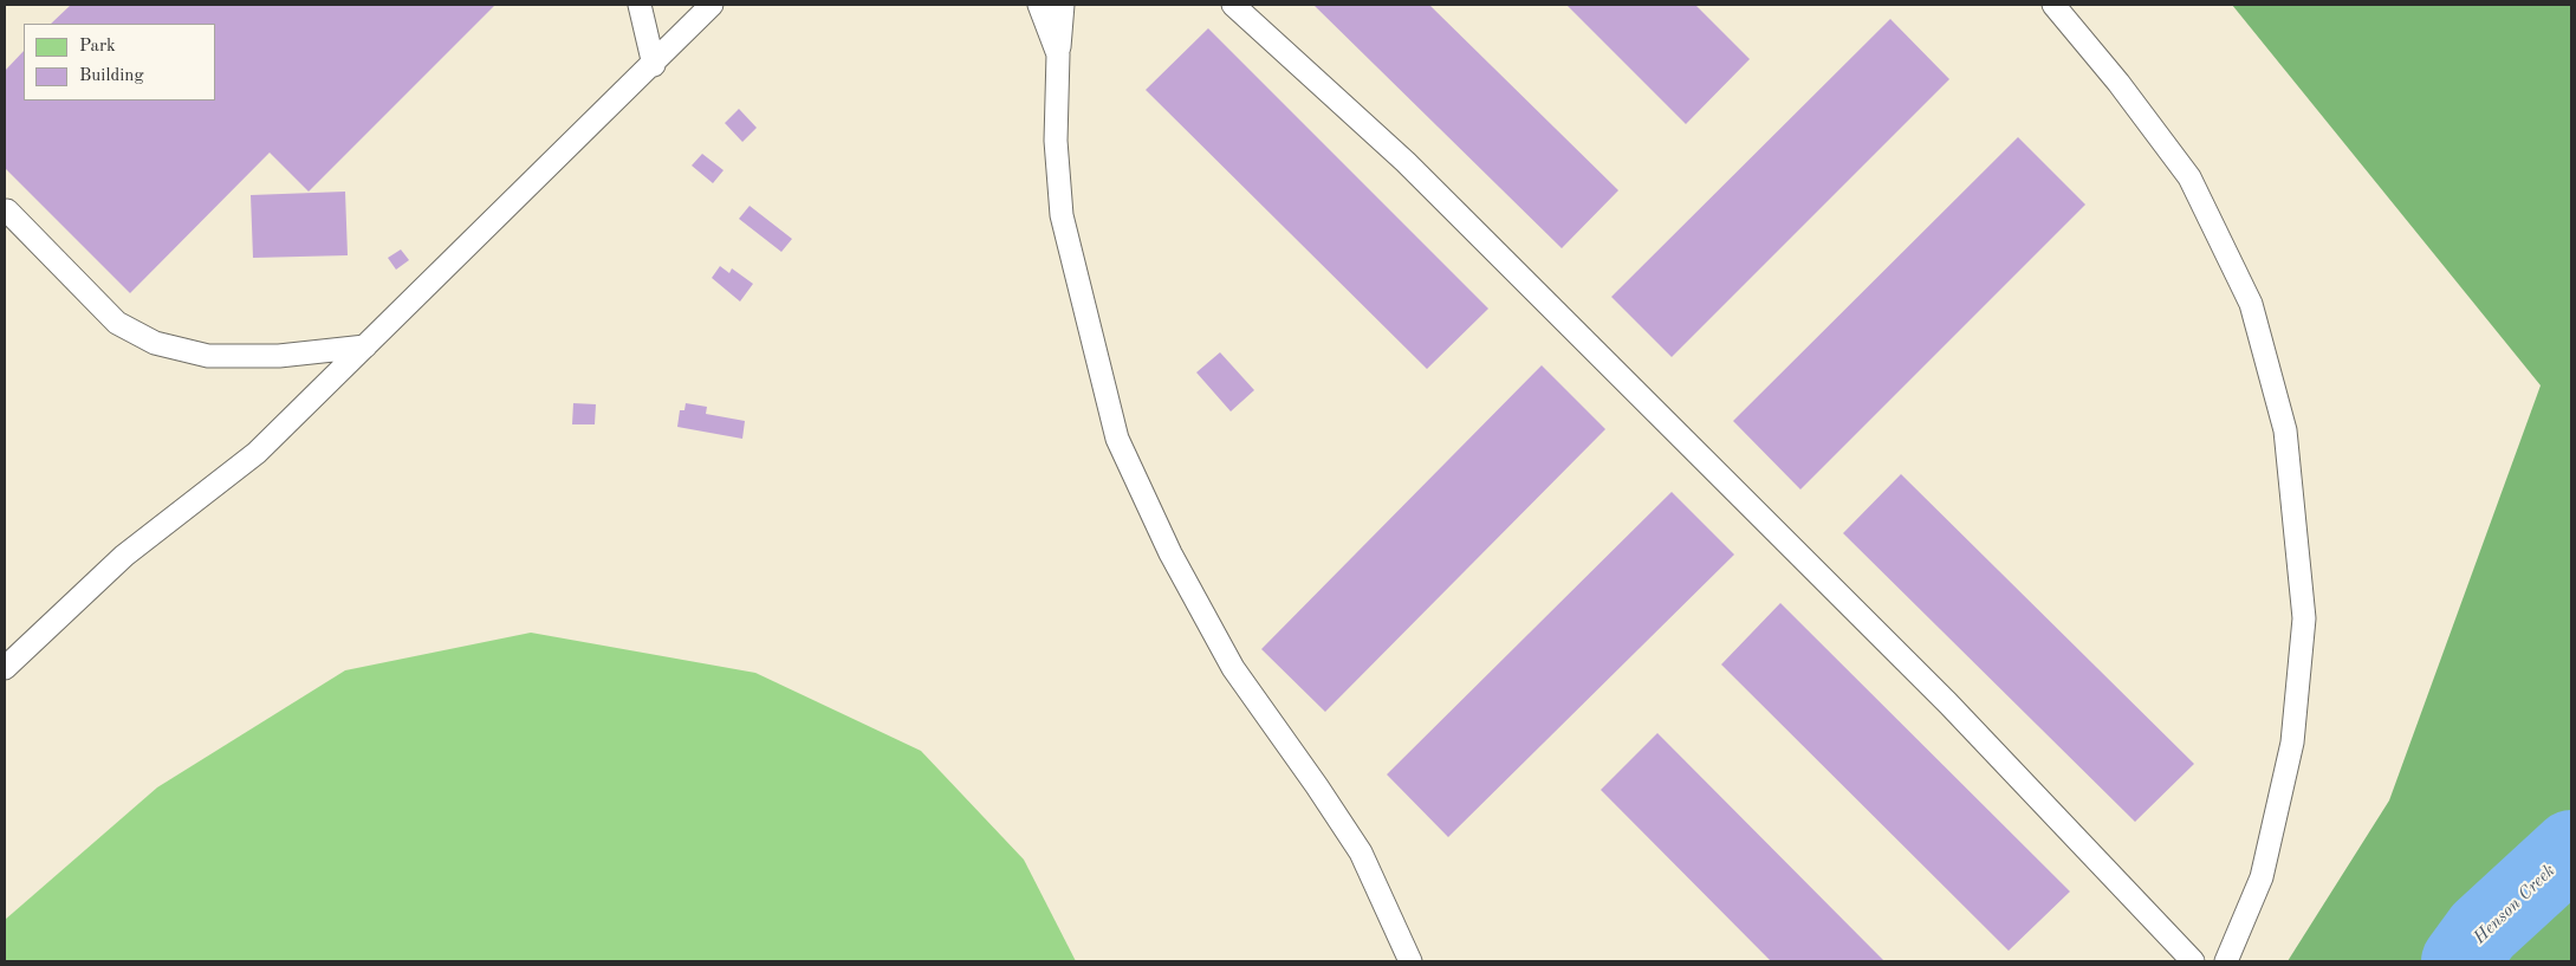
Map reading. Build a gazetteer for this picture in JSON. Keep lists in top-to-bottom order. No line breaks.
{"water":["Henson Creek"],"legend":["Park","Building"]}
